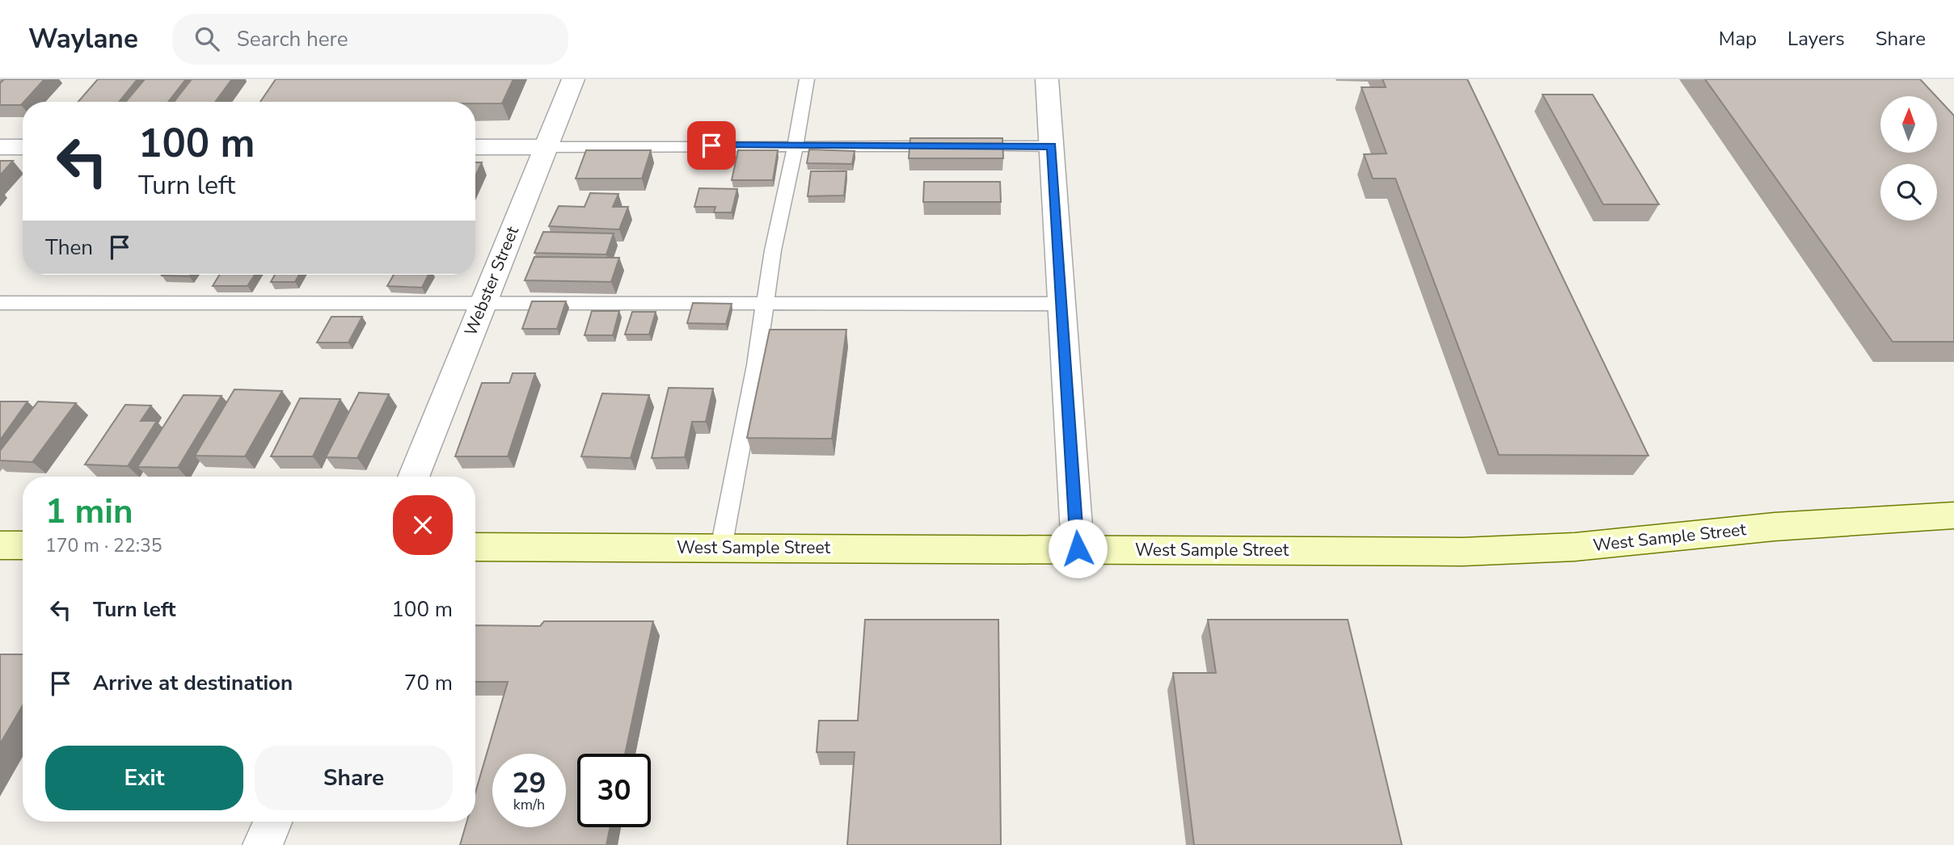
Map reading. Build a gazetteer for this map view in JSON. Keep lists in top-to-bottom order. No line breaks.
{"streets":{"main road":["West Sample Street"],"street":["Webster Street"]},"north":"top","page":{"header":"Waylane","search":"Search here","nav":["Map","Layers","Share"],"turn":["100 m","Turn left"],"then":"Then","heading":["1 min","170 m · 22:35"],"list":[{"name":"Turn left","value":"100 m"},{"name":"Arrive at destination","value":"70 m"}],"buttons":["Exit","Share"],"speed":"29 km/h","limit":"30"}}
